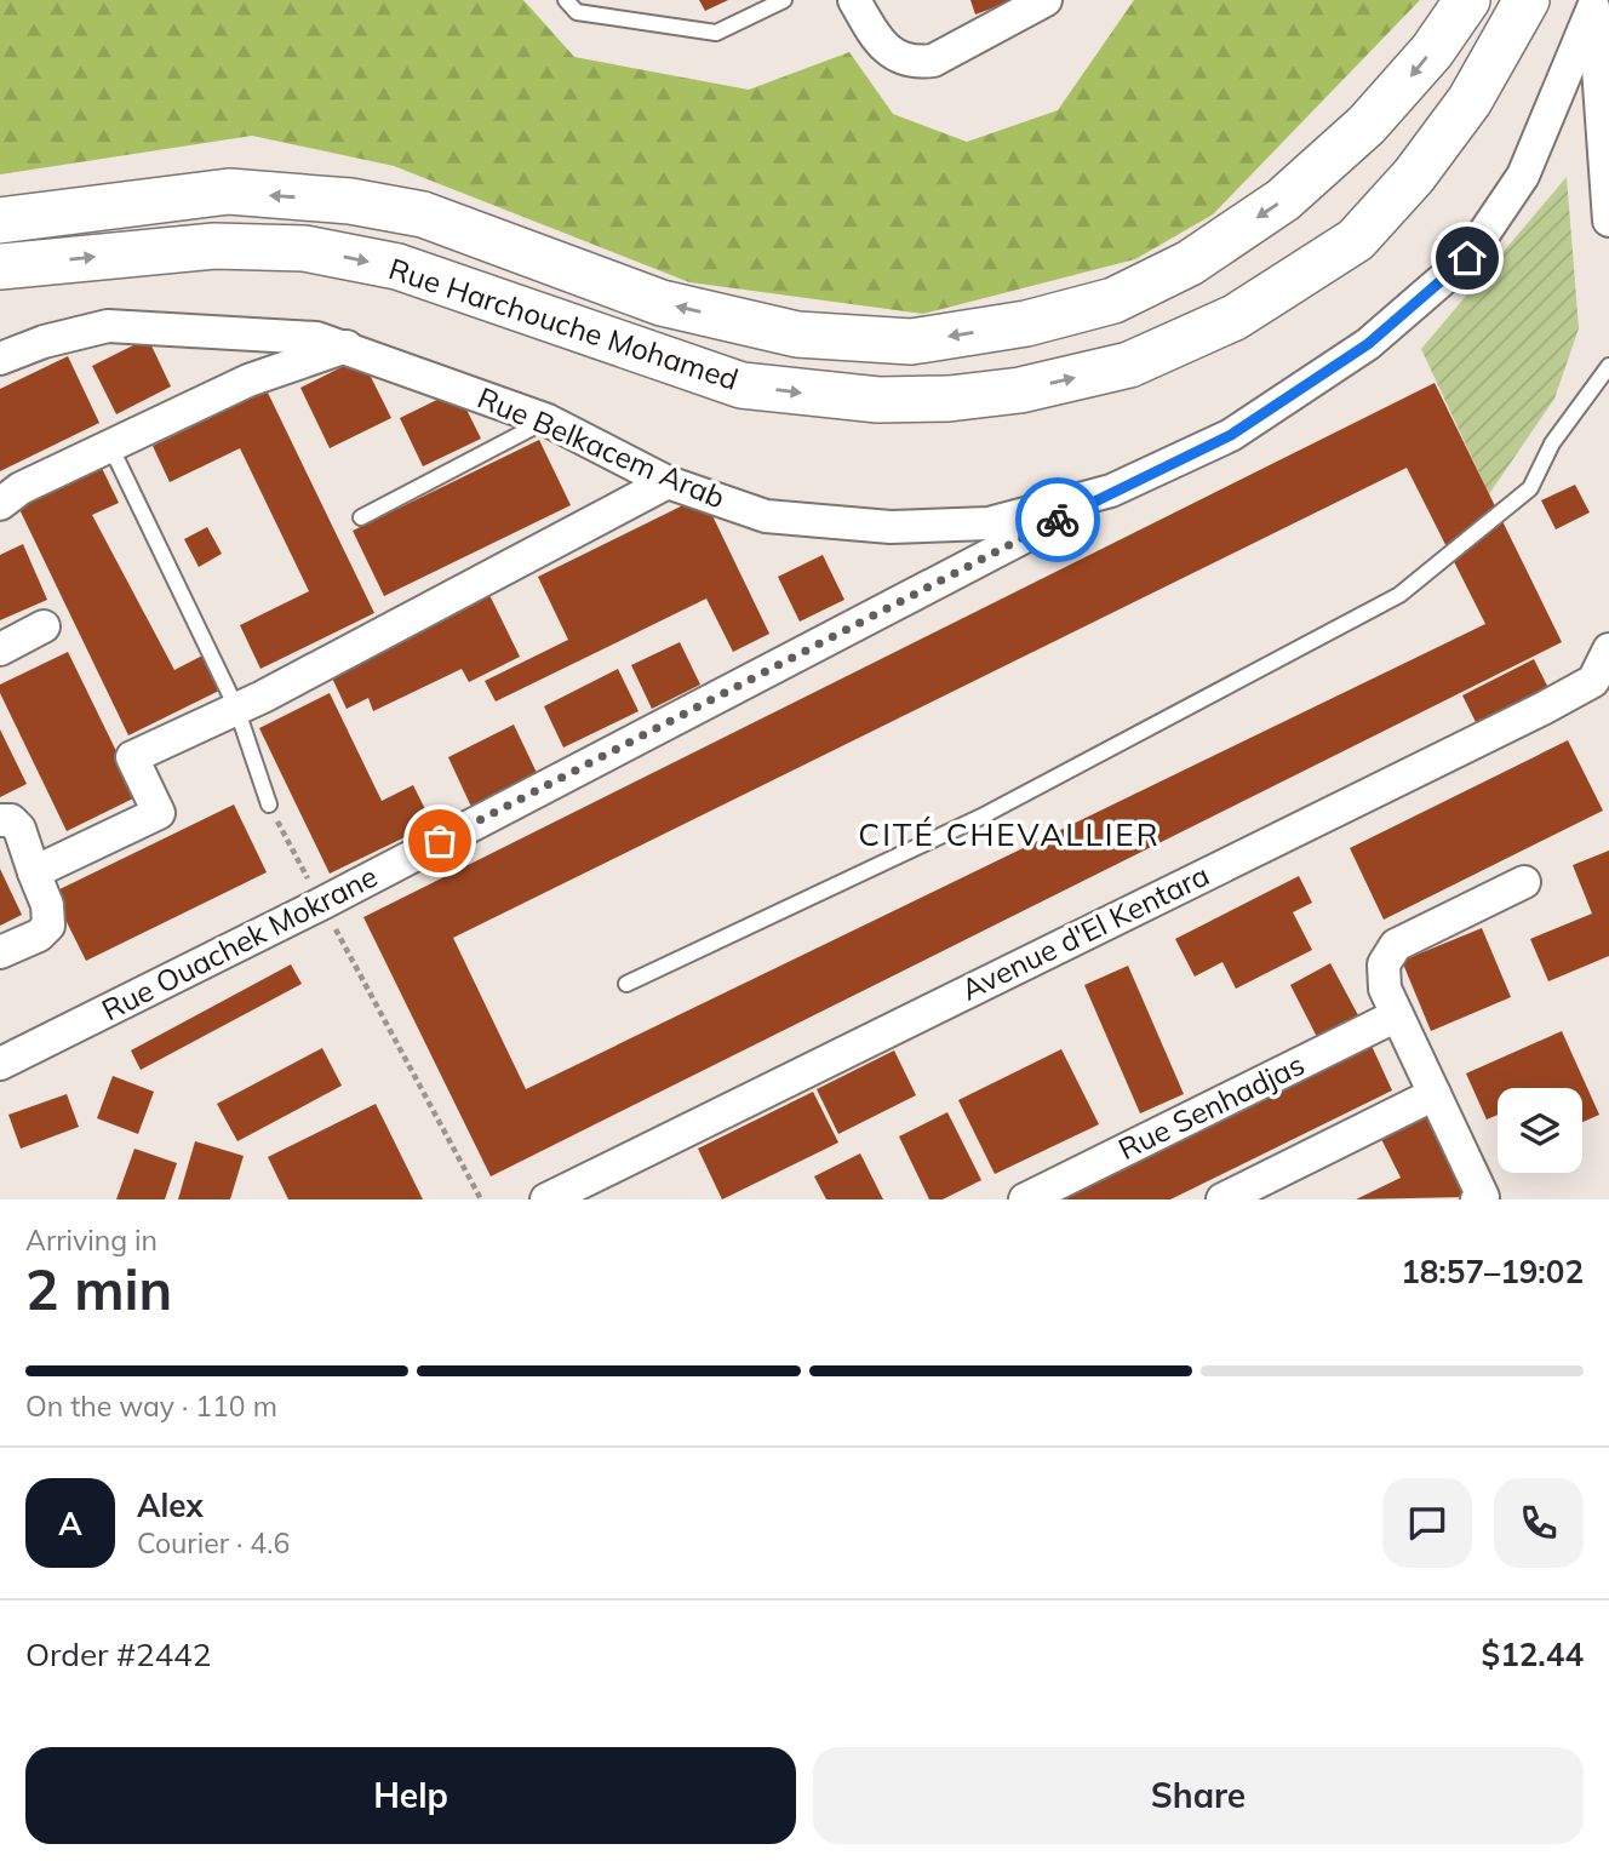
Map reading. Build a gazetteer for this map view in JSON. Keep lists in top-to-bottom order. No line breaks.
{"streets":{"street":["Rue Harchouche Mohamed","Rue Belkacem Arab","Avenue d'El Kentara","Rue Ouachek Mokrane","Rue Senhadjas"]},"crossings":[["Rue Belkacem Arab","Rue Ouachek Mokrane"]],"districts":["CITÉ CHEVALLIER"],"page":{"heading":["2 min","Arriving in","18:57–19:02"],"panel":["Alex","Courier · 4.6","Order #2442","$12.44"],"bar":"On the way · 110 m","round":"A","buttons":["Help","Share"]}}
